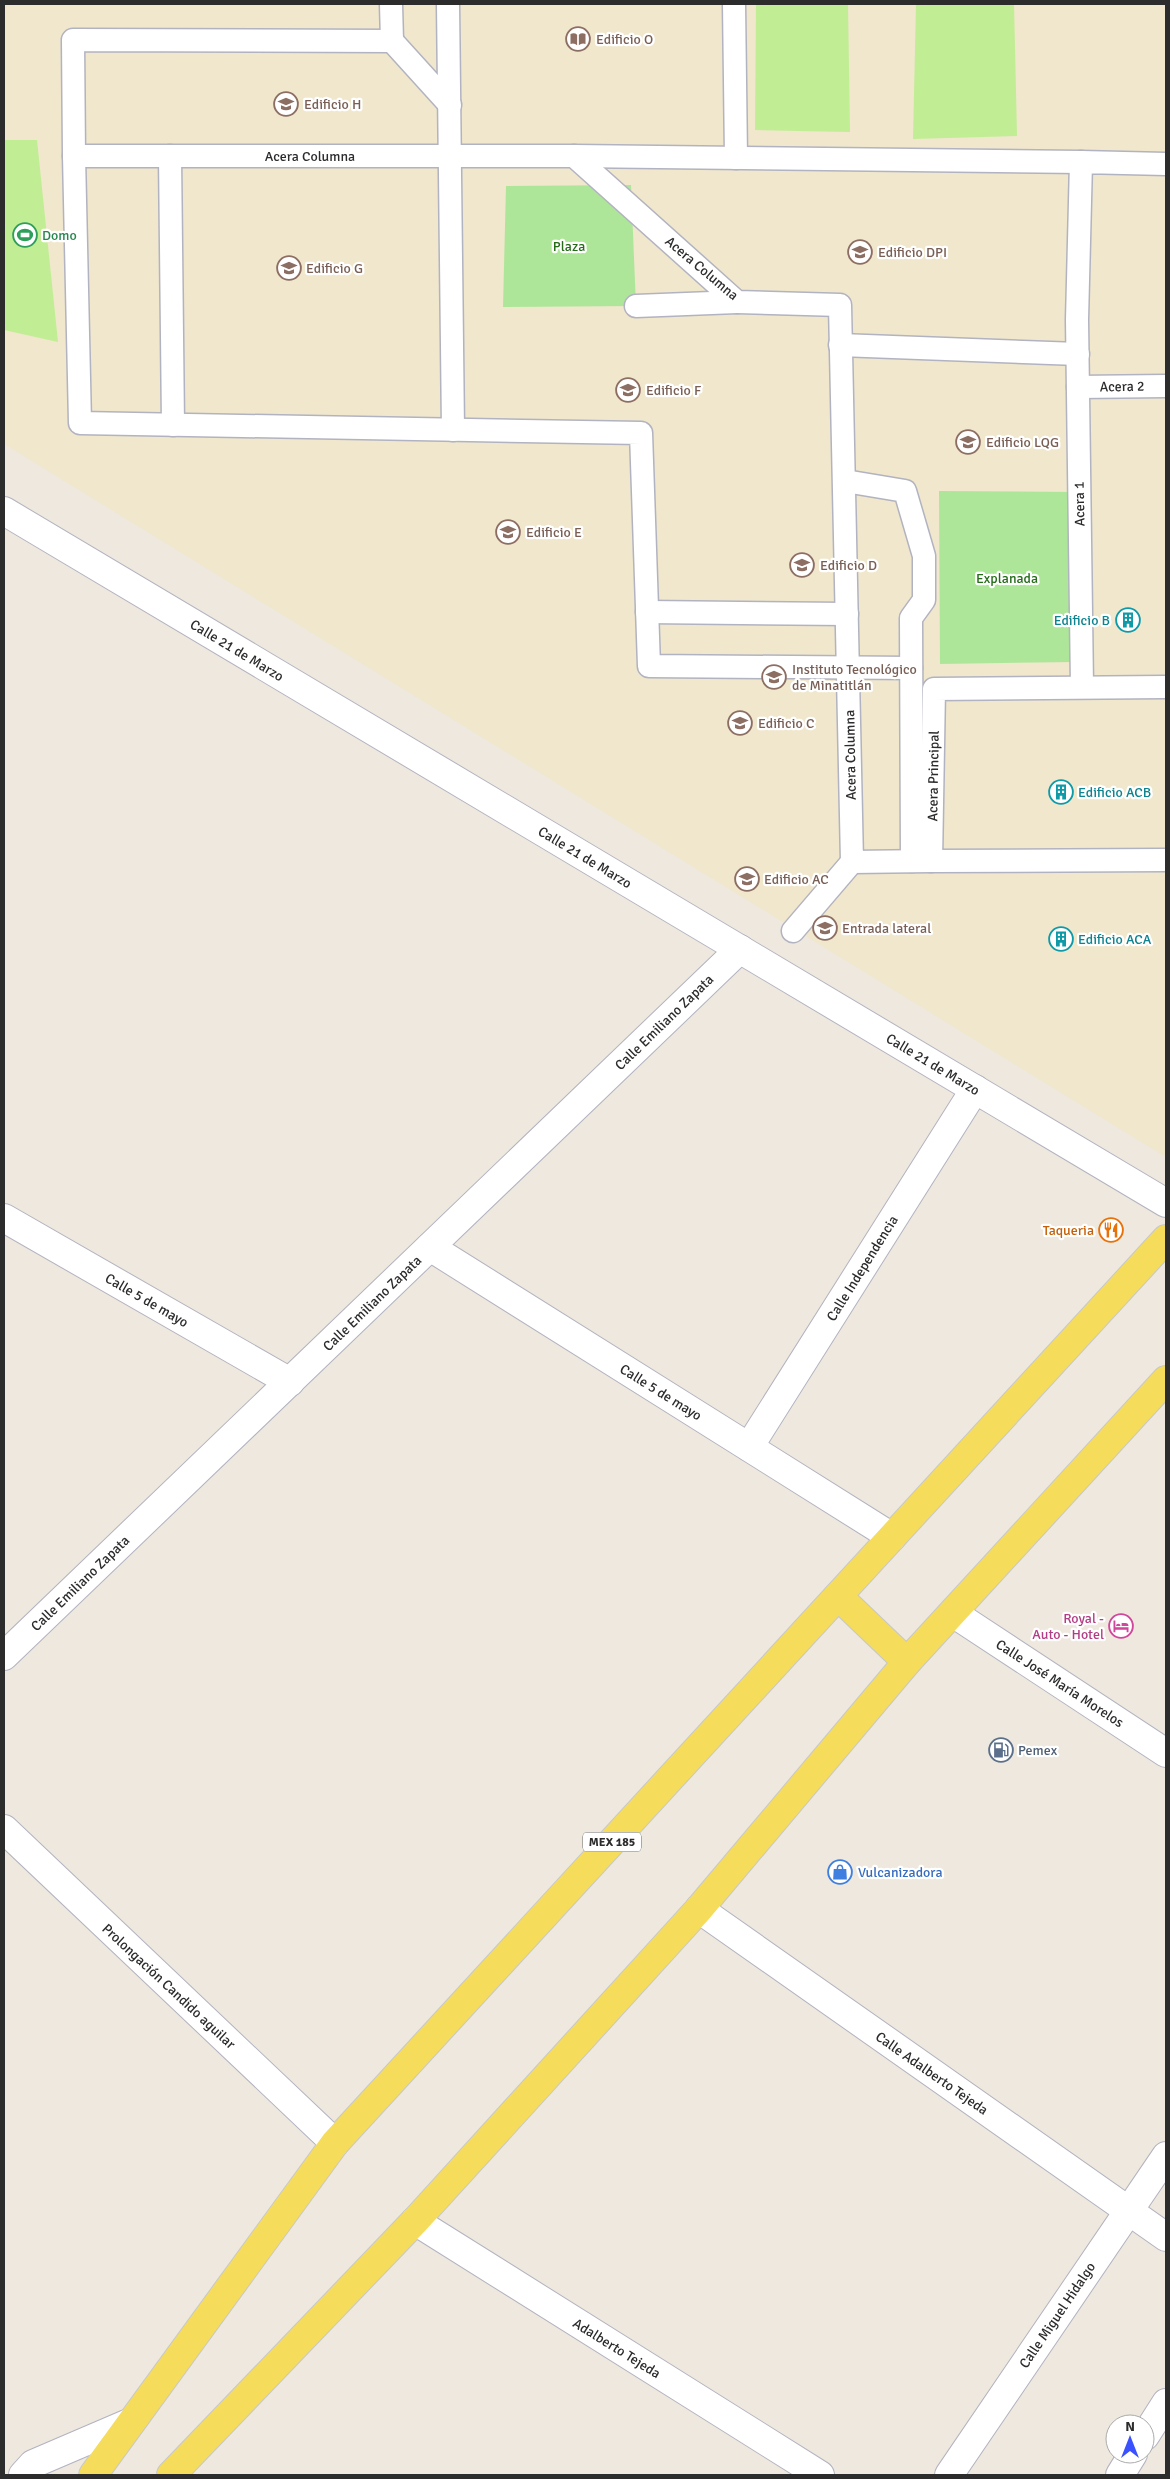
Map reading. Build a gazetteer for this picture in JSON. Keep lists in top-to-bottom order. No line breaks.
{"streets":{"main road":["MEX 185"],"street":["Calle 21 de Marzo","Calle Emiliano Zapata","Calle Independencia","Calle 5 de mayo","Calle José María Morelos","Prolongación Candido aguilar","Calle Adalberto Tejeda","Calle Miguel Hidalgo","Adalberto Tejeda"],"lane":["Acera Columna","Acera 2","Acera 1","Acera Principal"]},"crossings":[["Acera 2","Acera 1"],["Acera 1","Acera Principal"],["Calle 21 de Marzo","Calle Emiliano Zapata"],["Calle 21 de Marzo","Calle Independencia"],["Calle Emiliano Zapata","Calle 5 de mayo"],["Calle Independencia","Calle 5 de mayo"],["Calle 5 de mayo","MEX 185"],["MEX 185","Prolongación Candido aguilar"],["Calle Adalberto Tejeda","Calle Miguel Hidalgo"]],"parks":["Plaza","Explanada"],"places":{"library":["Edificio O"],"school or university":["Edificio H","Edificio DPI","Edificio G","Edificio F","Edificio LQG","Edificio E","Edificio D","Instituto Tecnológico de Minatitlán","Edificio C","Edificio AC","Entrada lateral"],"sports":["Domo"],"building":["Edificio B","Edificio ACB","Edificio ACA"],"restaurant":["Taqueria"],"hotel":["Royal - Auto - Hotel"],"fuel station":["Pemex"],"shop":["Vulcanizadora"]},"north":"top"}
